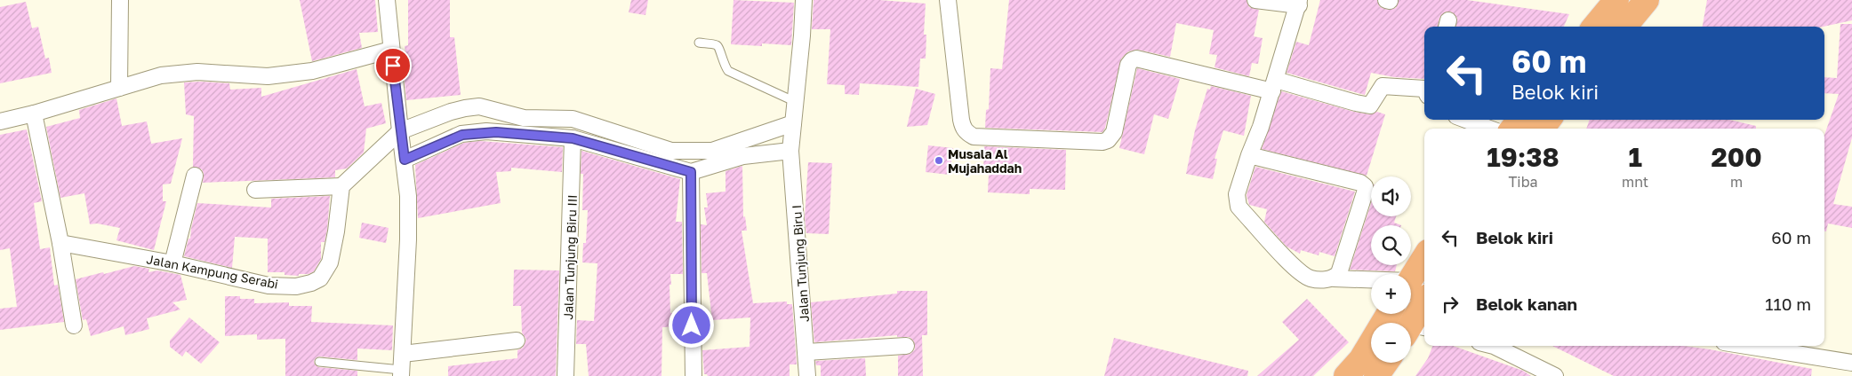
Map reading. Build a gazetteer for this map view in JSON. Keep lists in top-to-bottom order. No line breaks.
{"streets":{"street":["Jalan Tunjung Biru III","Jalan Tunjung Biru I","Jalan Kampung Serabi"]},"places":["Musala Al Mujahaddah"],"page":{"turn":["60 m","Belok kiri"],"eta":["19:38","Tiba","1","mnt","200","m"],"map_buttons":["+","−"],"list":[{"name":"Belok kiri","value":"60 m"},{"name":"Belok kanan","value":"110 m"}]}}
